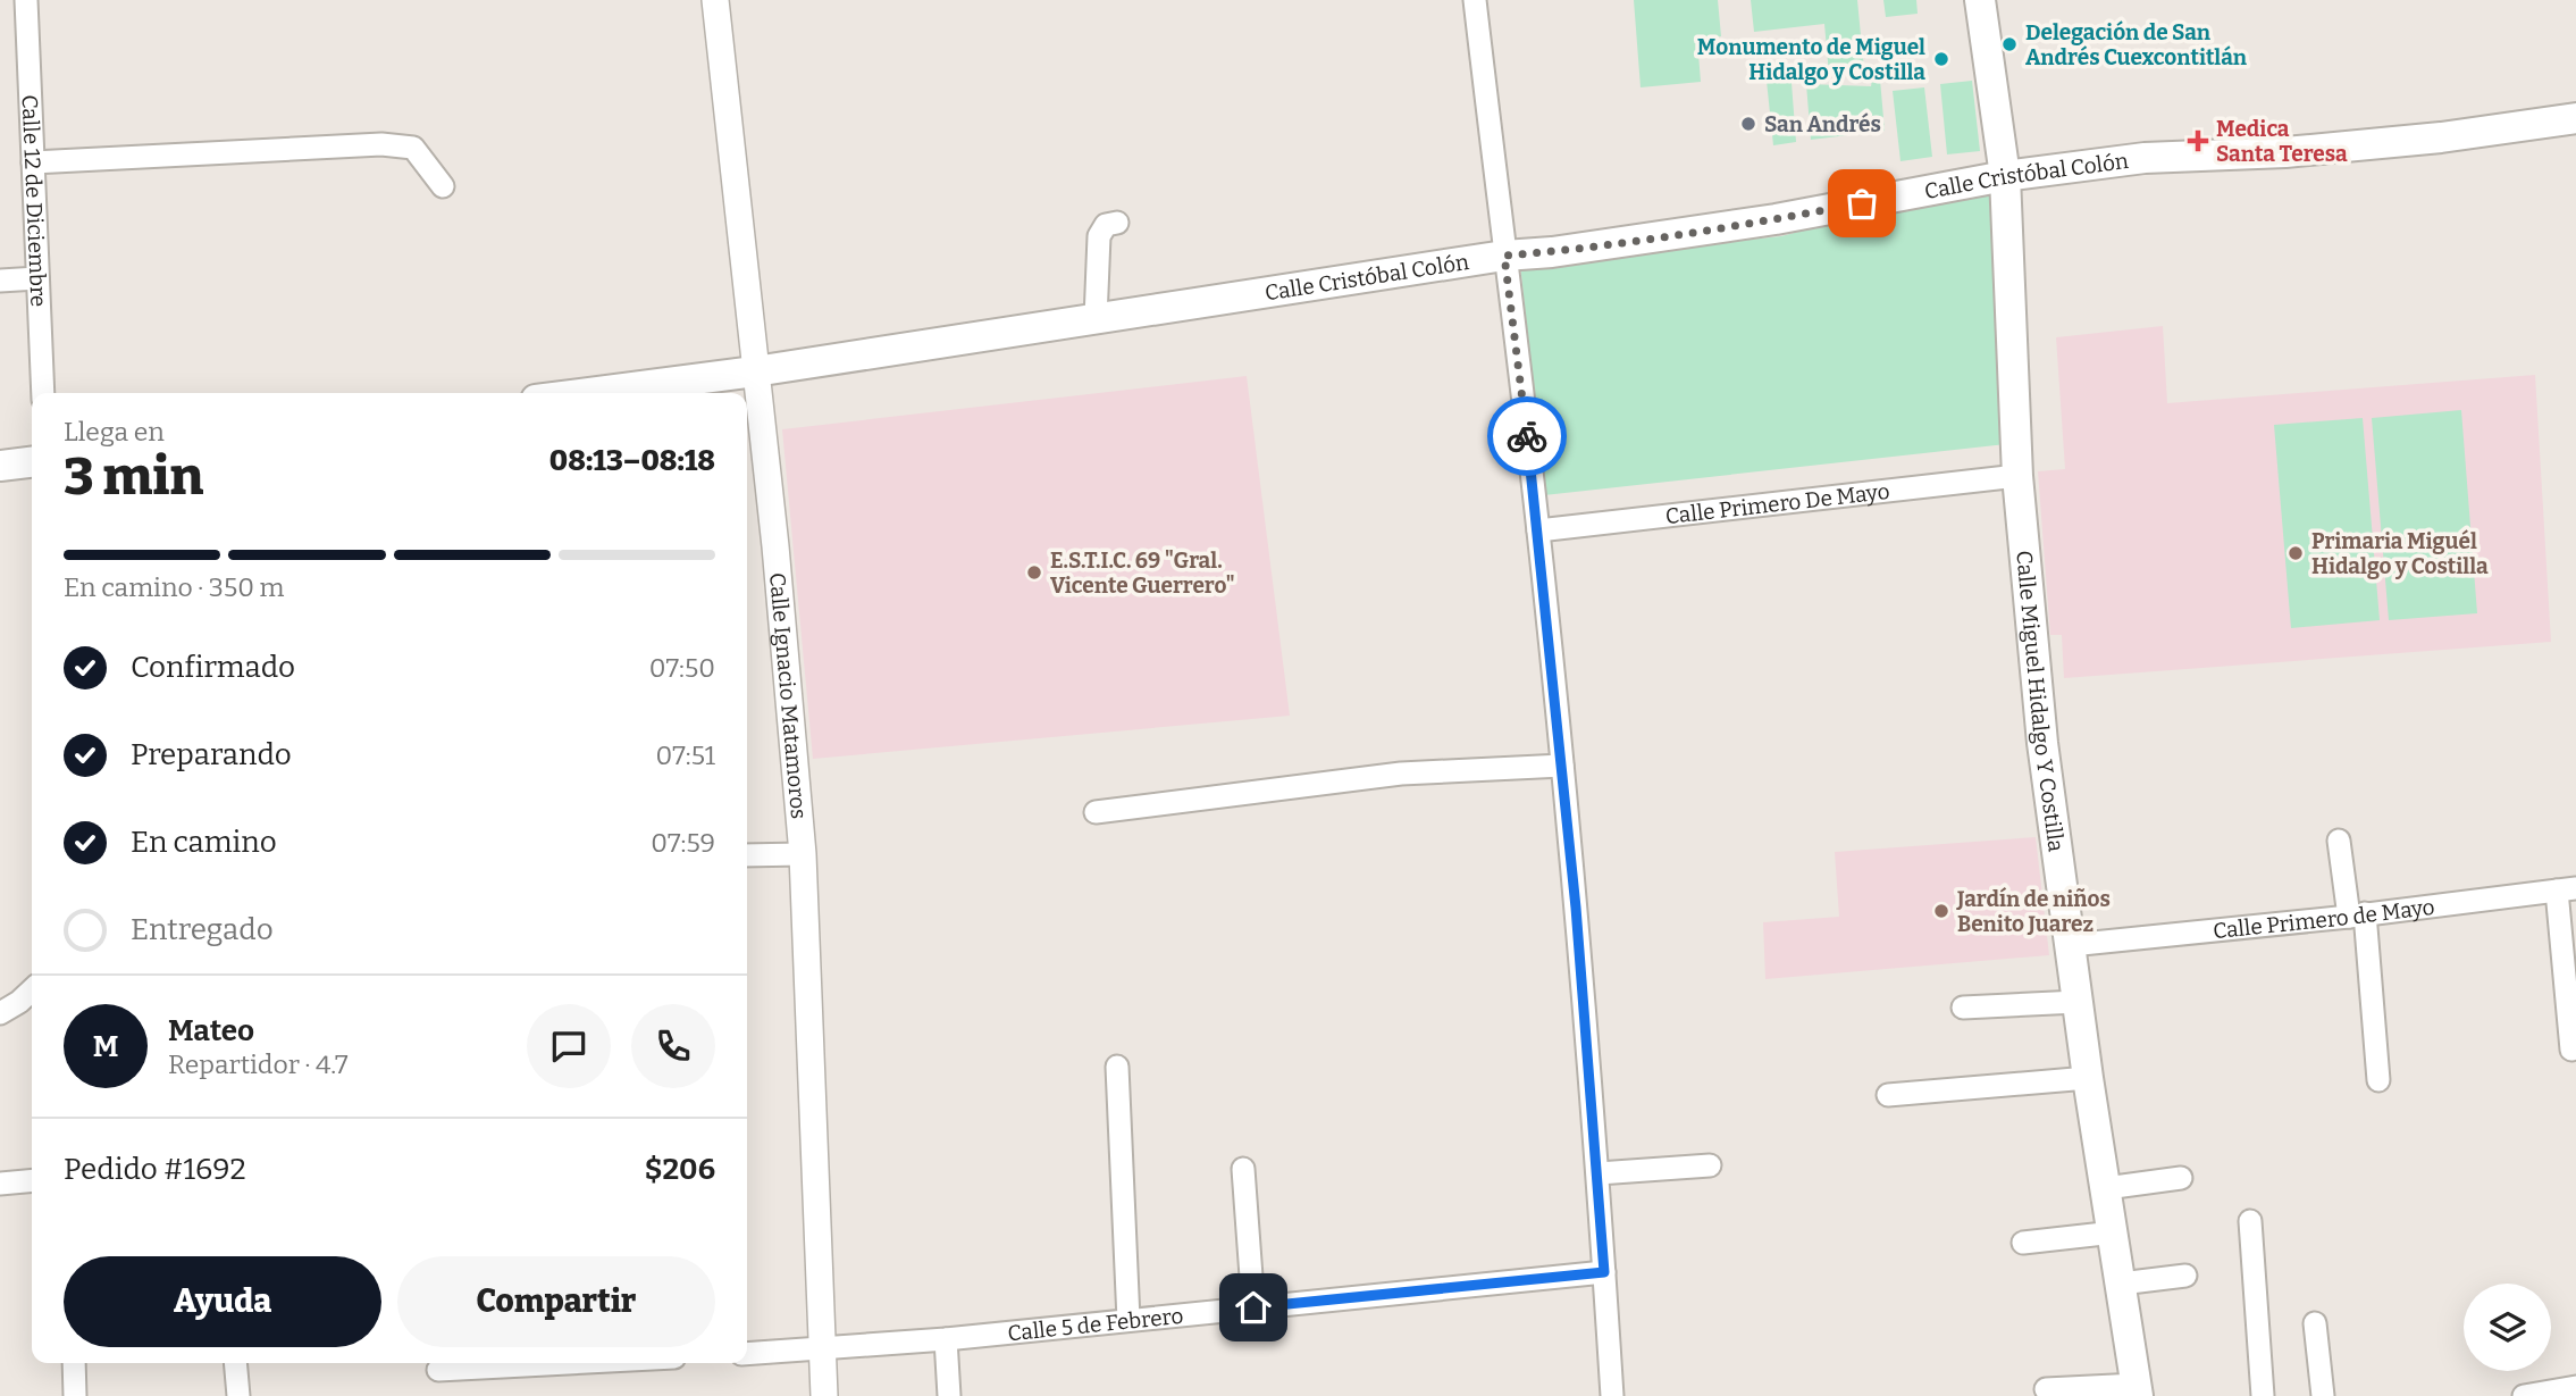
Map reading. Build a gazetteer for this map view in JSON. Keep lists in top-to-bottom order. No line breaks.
{"streets":{"main road":["Calle Cristóbal Colón","Calle Miguel Hidalgo Y Costilla"],"street":["Calle 12 de Diciembre","Calle Primero De Mayo","Calle Ignacio Matamoros","Calle Primero de Mayo","Calle 5 de Febrero"]},"crossings":[["Calle Cristóbal Colón","Calle Ignacio Matamoros"],["Calle Cristóbal Colón","Calle Miguel Hidalgo Y Costilla"],["Calle Primero De Mayo","Calle Miguel Hidalgo Y Costilla"],["Calle Ignacio Matamoros","Calle 5 de Febrero"],["Calle Miguel Hidalgo Y Costilla","Calle Primero de Mayo"]],"places":{"other":["Delegación de San Andrés Cuexcontitlán","Monumento de Miguel Hidalgo y Costilla","San Andrés","Primaria Miguél Hidalgo y Costilla","E.S.T.I.C. 69 \"Gral. Vicente Guerrero\"","Jardín de niños Benito Juarez"],"health":["Medica Santa Teresa"]},"page":{"heading":["3 min","Llega en","08:13–08:18"],"panel":["Mateo","Repartidor · 4.7","Pedido #1692","$206"],"bar":"En camino · 350 m","list":[["Confirmado","07:50"],["Preparando","07:51"],["En camino","07:59"],"Entregado"],"round":"M","buttons":["Ayuda","Compartir"]}}
